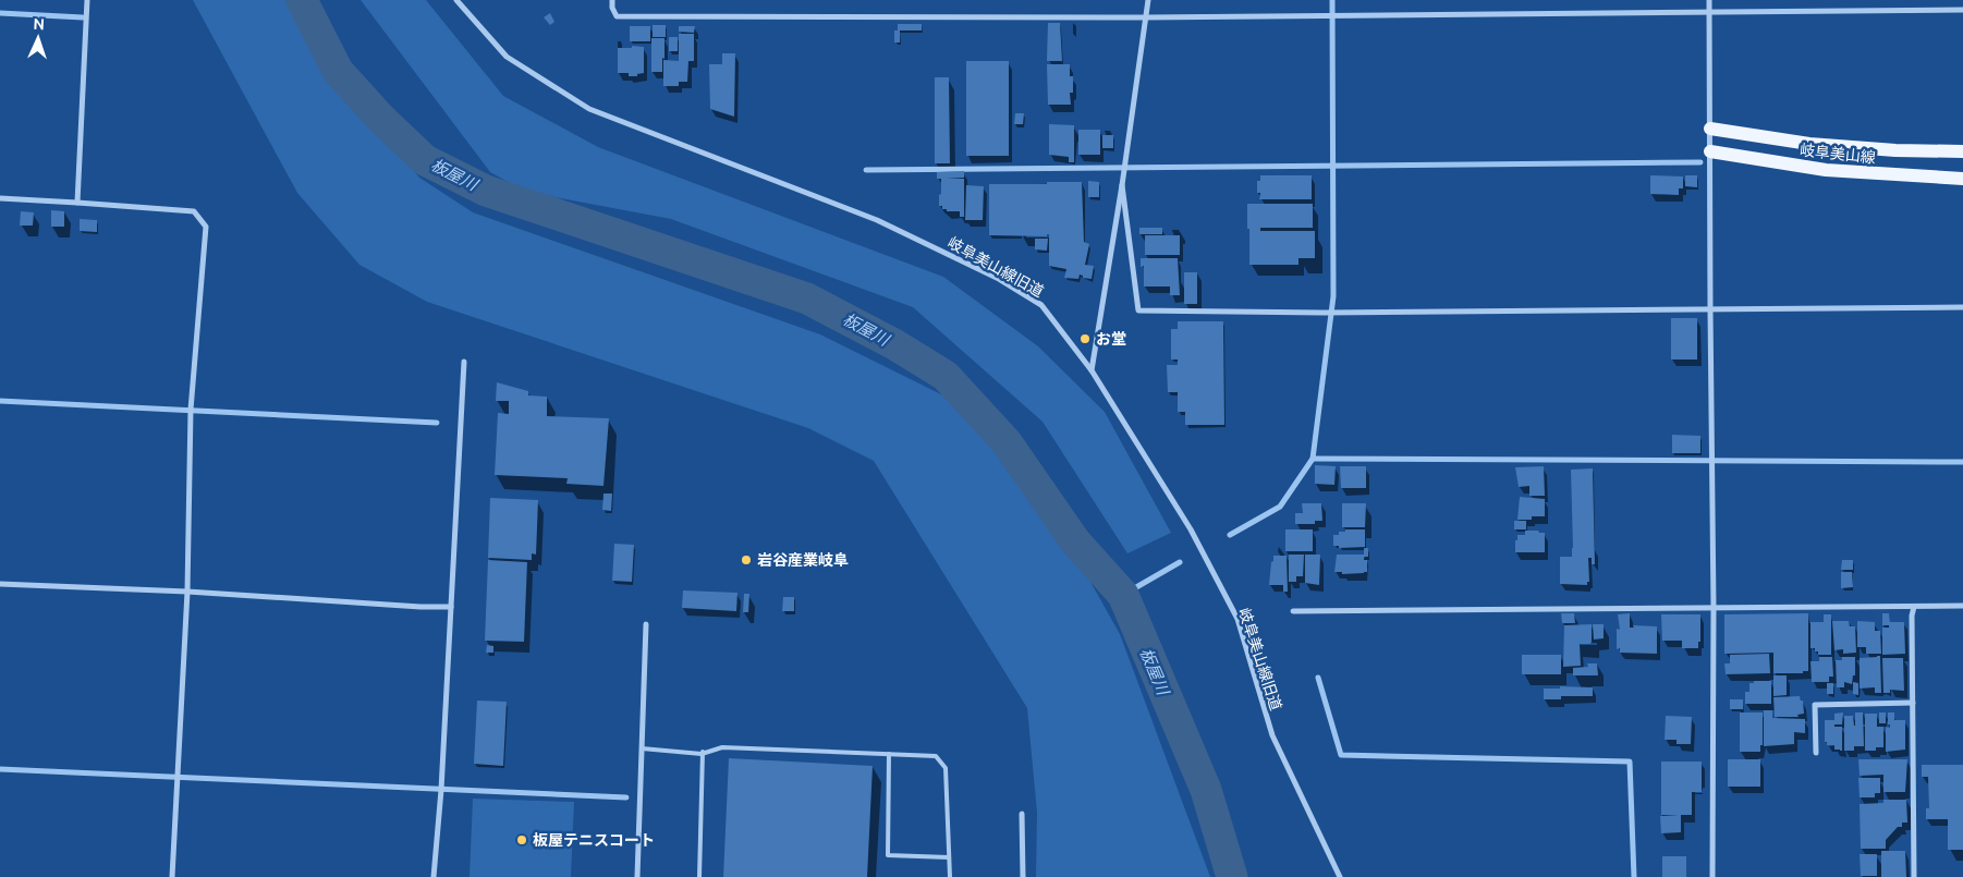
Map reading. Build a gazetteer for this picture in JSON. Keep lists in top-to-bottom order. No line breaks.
{"streets":{"main road":["岐阜美山線"],"street":["岐阜美山線旧道"]},"water":["板屋川"],"places":["お堂","岩谷産業岐阜","板屋テニスコート"],"north":"top"}
